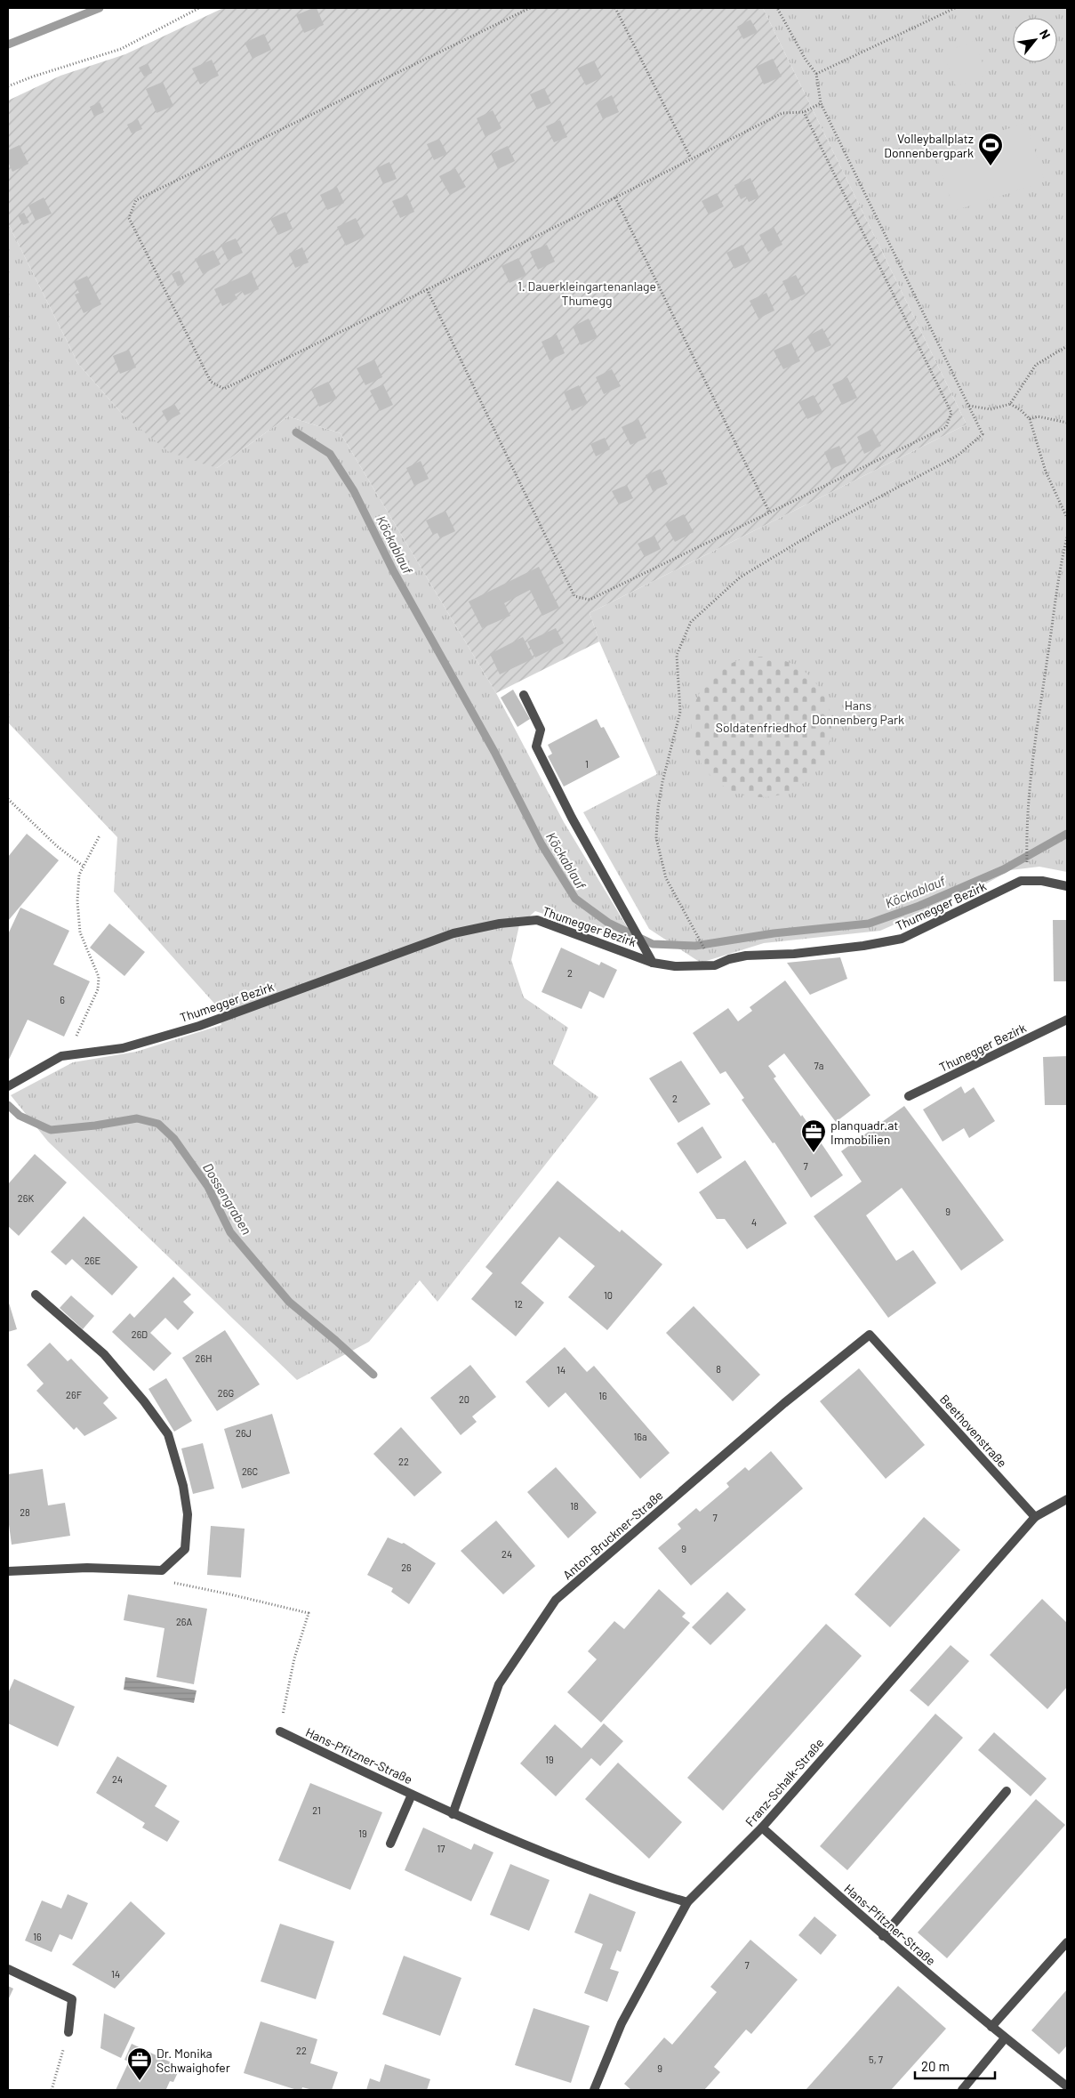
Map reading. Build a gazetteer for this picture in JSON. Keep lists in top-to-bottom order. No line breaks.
{"streets":{"street":["Thumegger Bezirk","Thunegger Bezirk","Beethovenstraße","Anton-Bruckner-Straße","Hans-Pfitzner-Straße","Franz-Schalk-Straße"]},"crossings":[["Beethovenstraße","Anton-Bruckner-Straße"],["Beethovenstraße","Franz-Schalk-Straße"],["Anton-Bruckner-Straße","Hans-Pfitzner-Straße"],["Hans-Pfitzner-Straße","Franz-Schalk-Straße"]],"water":["Köckablauf","Dossengraben"],"parks":["1. Dauerkleingartenanlage Thumegg","Hans Donnenberg Park","Soldatenfriedhof"],"places":{"sports":["Volleyballplatz Donnenbergpark"],"office":["planquadr.at Immobilien","Dr. Monika Schwaighofer"]},"house_numbers":["1","2","6","7a","2","7","26K","9","4","26E","10","12","26D","26H","8","14","26G","26F","16","20","26J","16a","22","26C","18","28","7","9","24","26","26A","19","24","21","19","17","16","7","14","22","5, 7","9"],"scale_bar":"20 m","north":"top right"}
